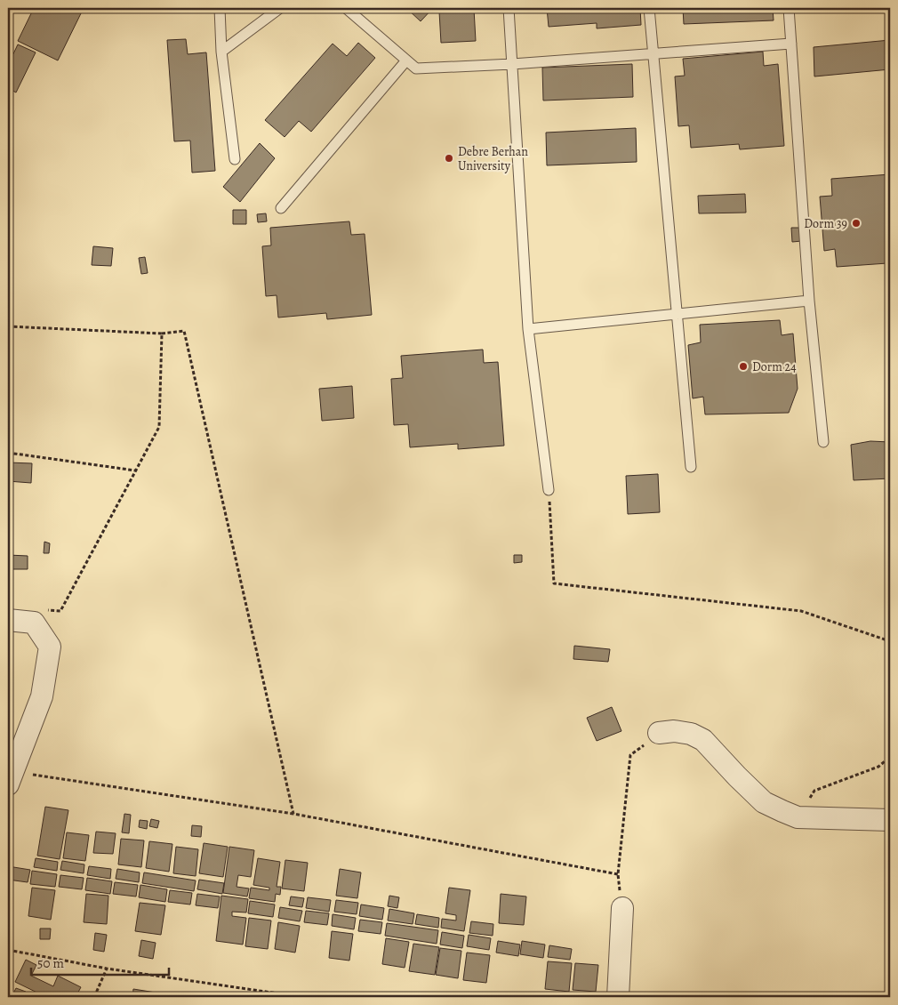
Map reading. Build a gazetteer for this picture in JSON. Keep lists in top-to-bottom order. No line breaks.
{"places":["Debre Berhan University","Dorm 39","Dorm 24"],"scale_bar":"50 m"}
